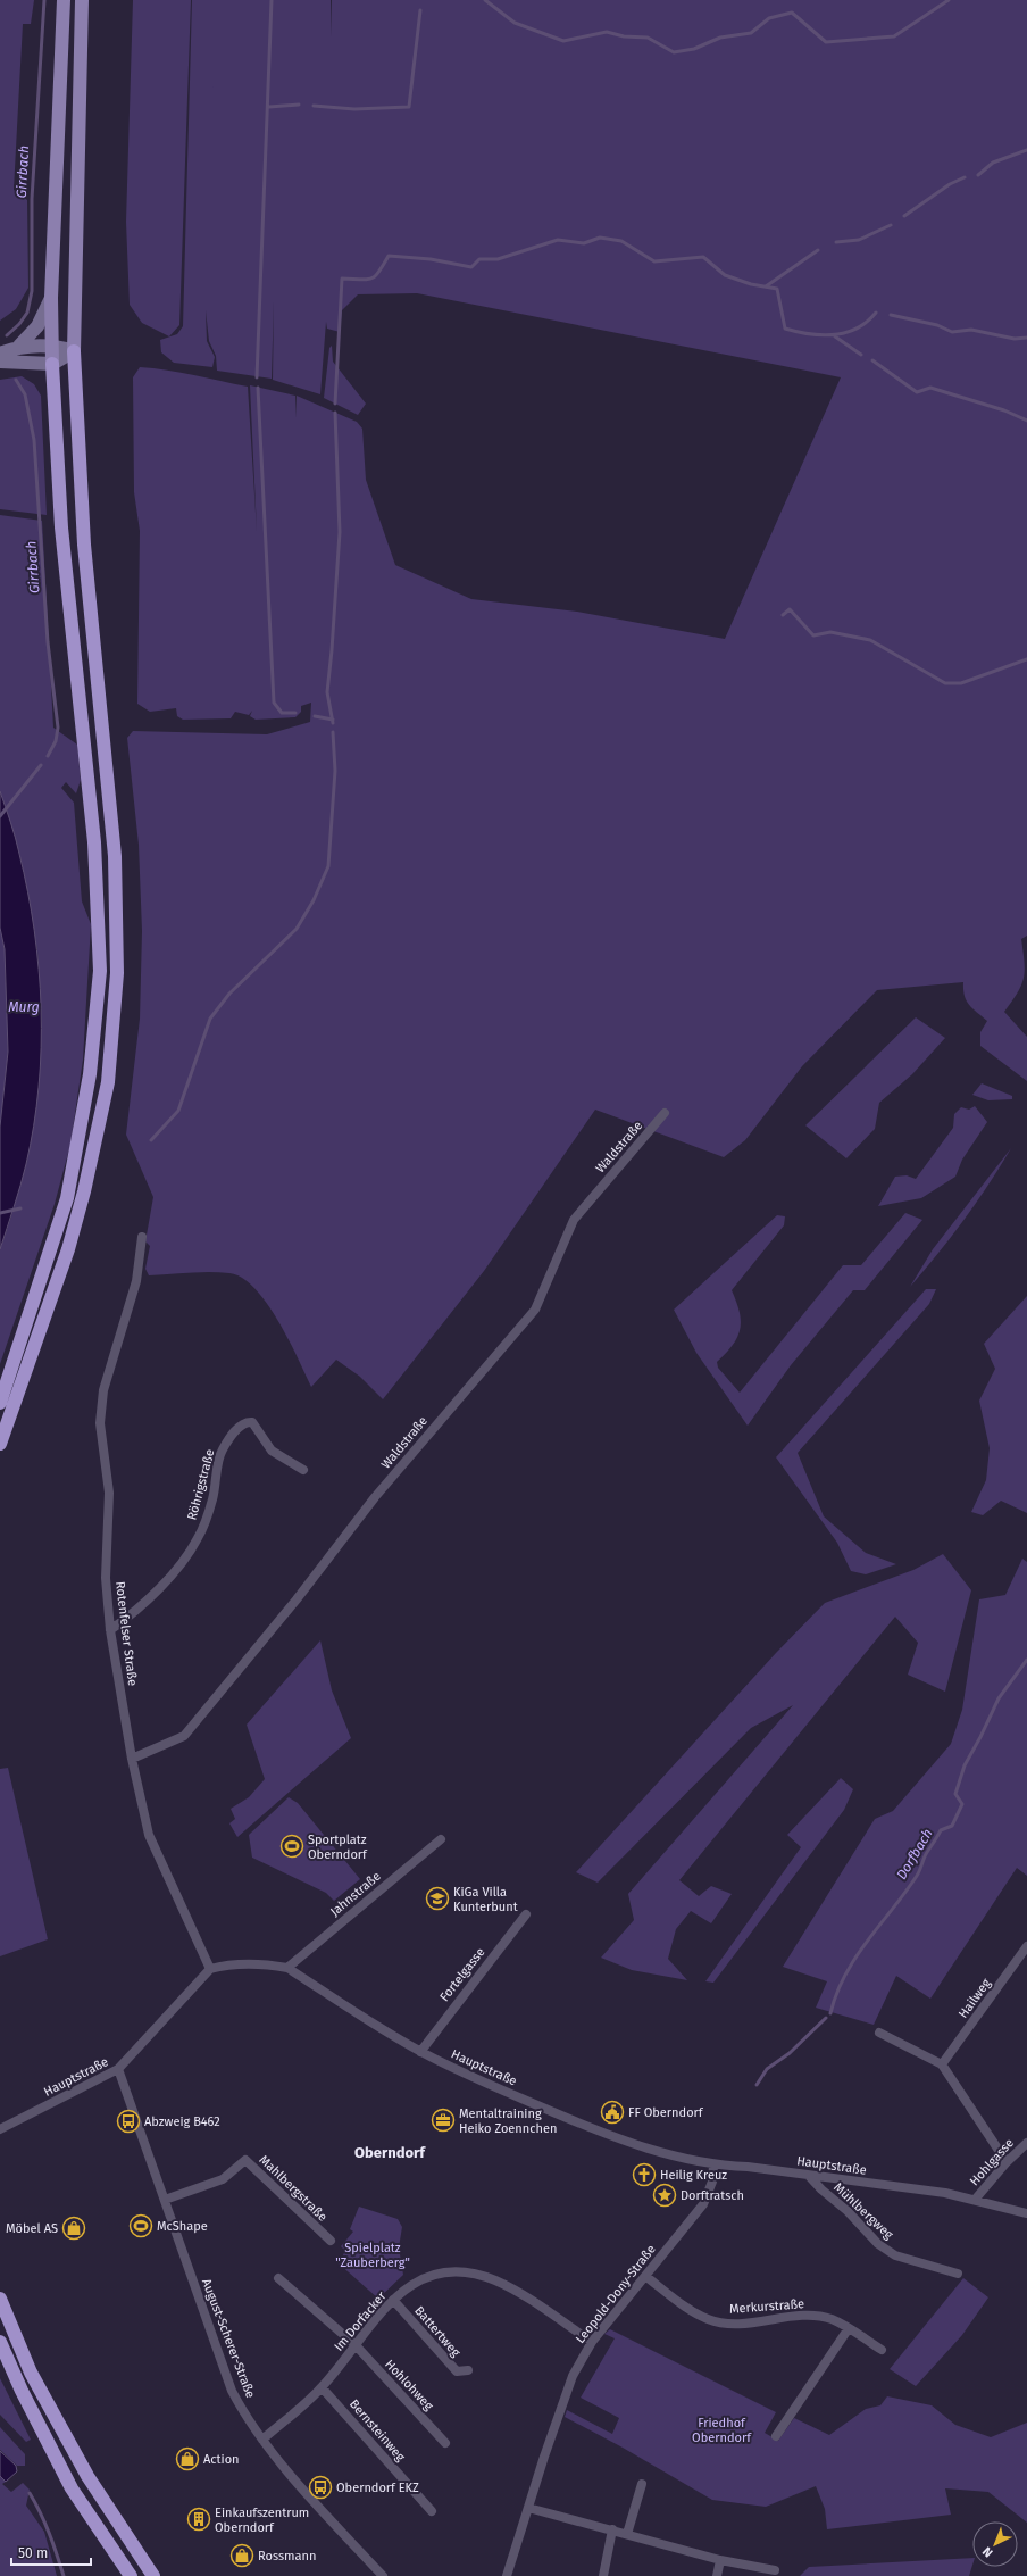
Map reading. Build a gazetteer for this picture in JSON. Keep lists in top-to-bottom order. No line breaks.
{"streets":{"street":["Waldstraße","Röhrigstraße","Rotenfelser Straße","Jahnstraße","Fortelgasse","Hailweg","Hauptstraße","Hohlgasse","Mahlbergstraße","Mühlbergweg","Leopold-Dony-Straße","Merkurstraße","Im Dorfacker","Battertweg","August-Scherer-Straße","Hohlohweg","Bernsteinweg"]},"crossings":[["Waldstraße","Rotenfelser Straße"],["Röhrigstraße","Rotenfelser Straße"],["Rotenfelser Straße","Hauptstraße"],["Jahnstraße","Hauptstraße"],["Fortelgasse","Hauptstraße"],["Hauptstraße","Hohlgasse"],["Hauptstraße","Mühlbergweg"],["Hauptstraße","Leopold-Dony-Straße"],["Hauptstraße","August-Scherer-Straße"],["Mahlbergstraße","August-Scherer-Straße"],["Leopold-Dony-Straße","Merkurstraße"],["Leopold-Dony-Straße","Im Dorfacker"],["Im Dorfacker","Battertweg"],["Im Dorfacker","August-Scherer-Straße"],["Im Dorfacker","Hohlohweg"],["Im Dorfacker","Bernsteinweg"]],"districts":["Oberndorf"],"water":["Girrbach","Murg","Dorfbach"],"parks":["Spielplatz \"Zauberberg\"","Friedhof Oberndorf"],"places":{"sports":["Sportplatz Oberndorf","McShape"],"school or university":["KiGa Villa Kunterbunt"],"public building":["FF Oberndorf"],"office":["Mentaltraining Heiko Zoennchen"],"bus stop":["Abzweig B462","Oberndorf EKZ"],"church":["Heilig Kreuz"],"place":["Dorftratsch"],"shop":["Möbel AS","Action","Rossmann"],"building":["Einkaufszentrum Oberndorf"]},"scale_bar":"50 m","north":"bottom left"}
